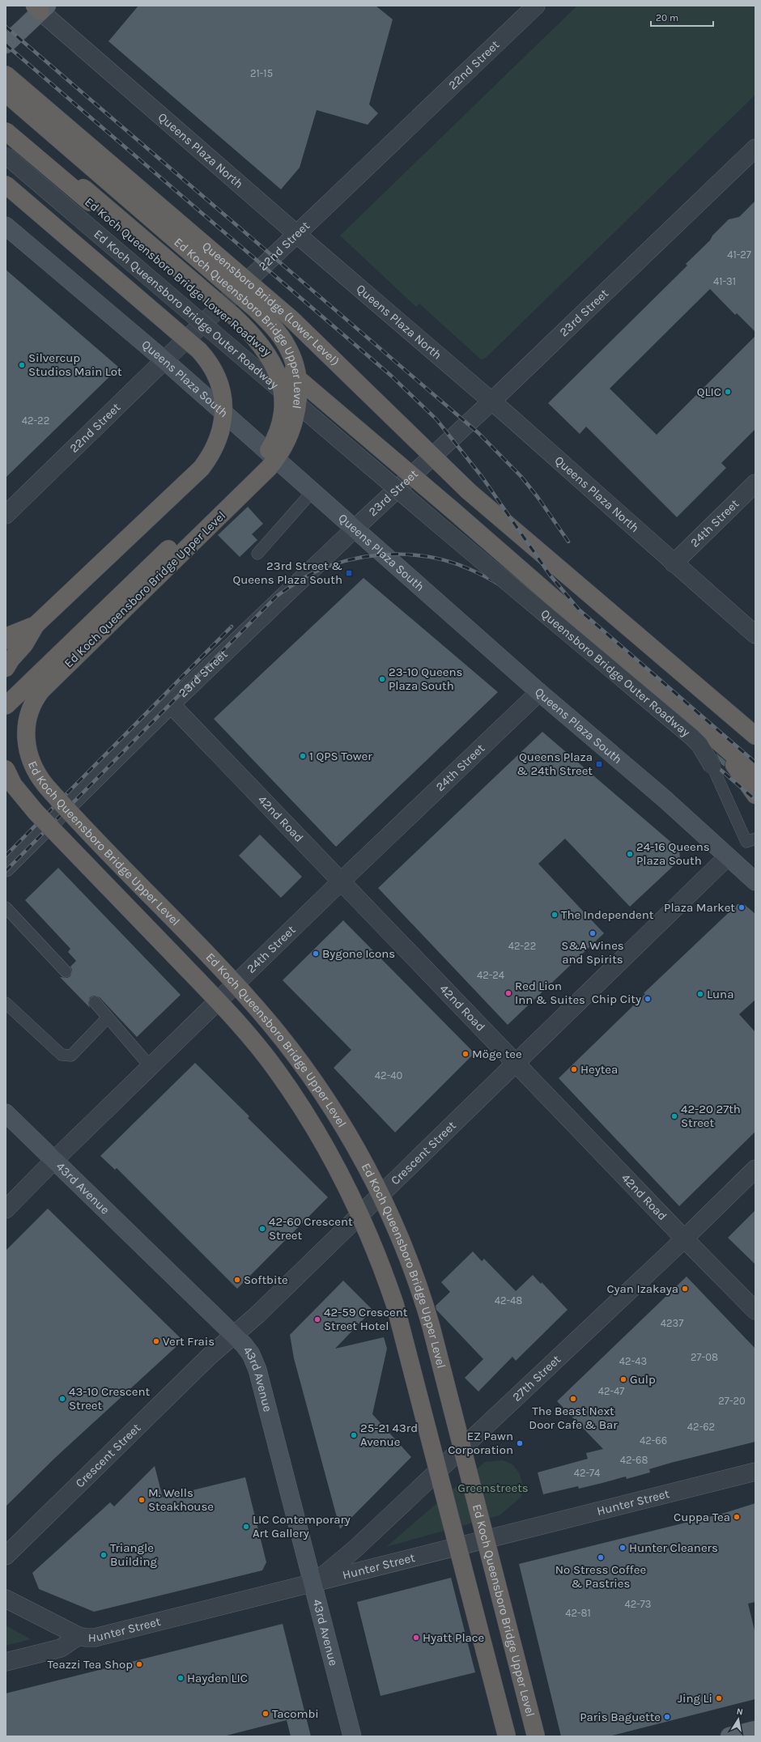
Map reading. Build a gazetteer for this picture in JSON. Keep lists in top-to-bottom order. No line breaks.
{"streets":{"highway":["Ed Koch Queensboro Bridge Lower Roadway","Queensboro Bridge (Lower Level)","Ed Koch Queensboro Bridge Upper Level"],"main road":["Queens Plaza South","43rd Avenue"],"street":["22nd Street","Queens Plaza North","Ed Koch Queensboro Bridge Outer Roadway","23rd Street","24th Street","Queensboro Bridge Outer Roadway","42nd Road","Crescent Street","27th Street","Hunter Street"]},"crossings":[["22nd Street","Queens Plaza North"],["22nd Street","Queens Plaza South"],["Queens Plaza North","23rd Street"],["Queens Plaza North","24th Street"],["Ed Koch Queensboro Bridge Outer Roadway","Queensboro Bridge Outer Roadway"],["23rd Street","Queens Plaza South"],["23rd Street","42nd Road"],["Queens Plaza South","24th Street"],["Queens Plaza South","Crescent Street"],["24th Street","42nd Road"],["24th Street","43rd Avenue"],["42nd Road","Crescent Street"],["42nd Road","27th Street"],["Crescent Street","43rd Avenue"],["43rd Avenue","27th Street"],["43rd Avenue","Hunter Street"],["27th Street","Hunter Street"]],"parks":["Greenstreets"],"places":{"other":["Silvercup Studios Main Lot","QLIC","23-10 Queens Plaza South","1 QPS Tower","24-16 Queens Plaza South","Plaza Market","The Independent","S&A Wines and Spirits","Bygone Icons","Red Lion Inn & Suites","Luna","Chip City","Möge tee","Heytea","42-20 27th Street","42-60 Crescent Street","Softbite","Cyan Izakaya","42-59 Crescent Street Hotel","Vert Frais","Gulp","43-10 Crescent Street","The Beast Next Door Cafe & Bar","25-21 43rd Avenue","EZ Pawn Corporation","M. Wells Steakhouse","Cuppa Tea","LIC Contemporary Art Gallery","Hunter Cleaners","Triangle Building","No Stress Coffee & Pastries","Hyatt Place","Teazzi Tea Shop","Hayden LIC","Jing Li","Tacombi","Paris Baguette"],"transit":["23rd Street & Queens Plaza South","Queens Plaza & 24th Street"]},"house_numbers":["21-15","41-27","41-31","42-22","42-22","42-24","42-40","42-48","4237","27-08","42-43","42-47","27-20","42-62","42-66","42-68","42-74","42-73","42-81"],"scale_bar":"20 m","north":"top"}
